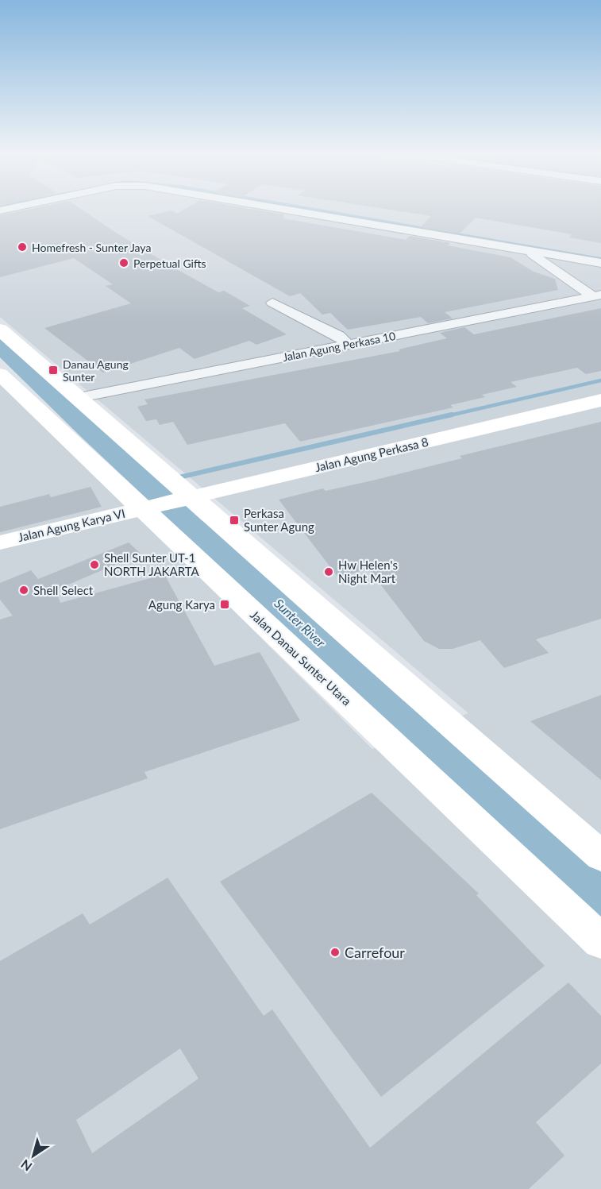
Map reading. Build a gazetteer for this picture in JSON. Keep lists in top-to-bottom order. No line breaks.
{"streets":{"main road":["Jalan Agung Perkasa 8","Jalan Agung Karya VI","Jalan Danau Sunter Utara"],"street":["Jalan Agung Perkasa 10"]},"crossings":[["Jalan Agung Perkasa 8","Jalan Agung Karya VI"],["Jalan Agung Perkasa 8","Jalan Danau Sunter Utara"],["Jalan Agung Karya VI","Jalan Danau Sunter Utara"]],"water":["Sunter River"],"places":{"other":["Homefresh - Sunter Jaya","Perpetual Gifts","Shell Sunter UT-1 NORTH JAKARTA","Hw Helen's Night Mart","Shell Select","Carrefour"],"transit":["Danau Agung Sunter","Perkasa Sunter Agung","Agung Karya"]},"north":"bottom left"}
